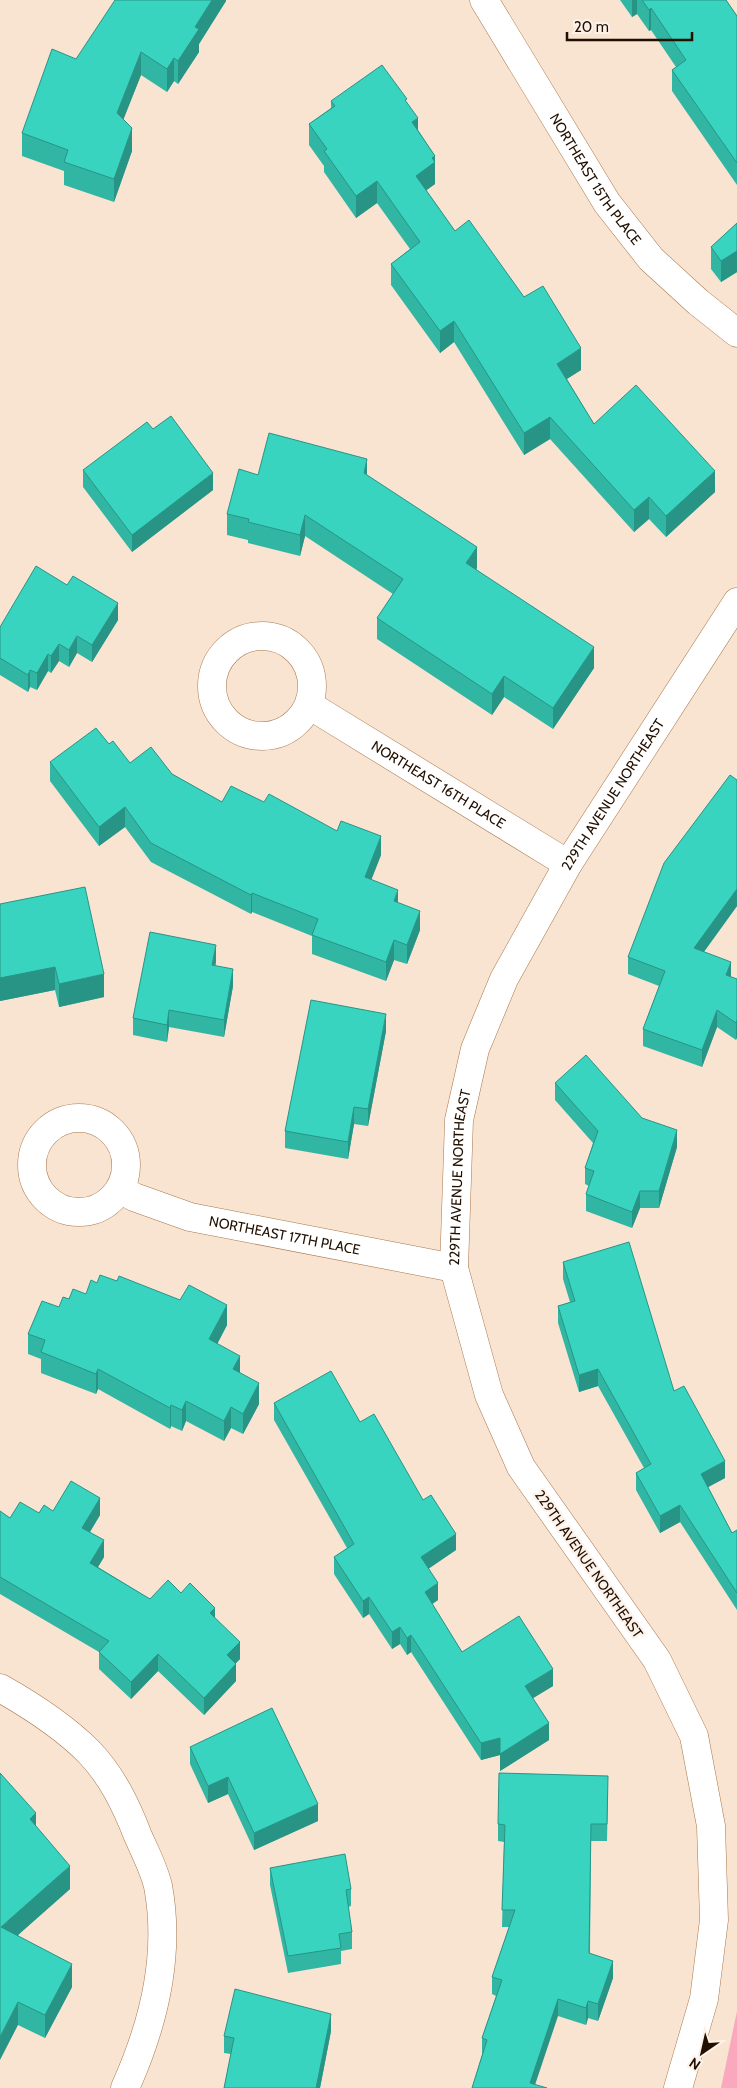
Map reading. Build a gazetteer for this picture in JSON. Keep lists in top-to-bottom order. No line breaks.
{"streets":{"street":["NORTHEAST 15TH PLACE","NORTHEAST 16TH PLACE","229TH AVENUE NORTHEAST","NORTHEAST 17TH PLACE"]},"crossings":[["NORTHEAST 16TH PLACE","229TH AVENUE NORTHEAST"],["229TH AVENUE NORTHEAST","NORTHEAST 17TH PLACE"]],"scale_bar":"20 m","north":"bottom left"}
